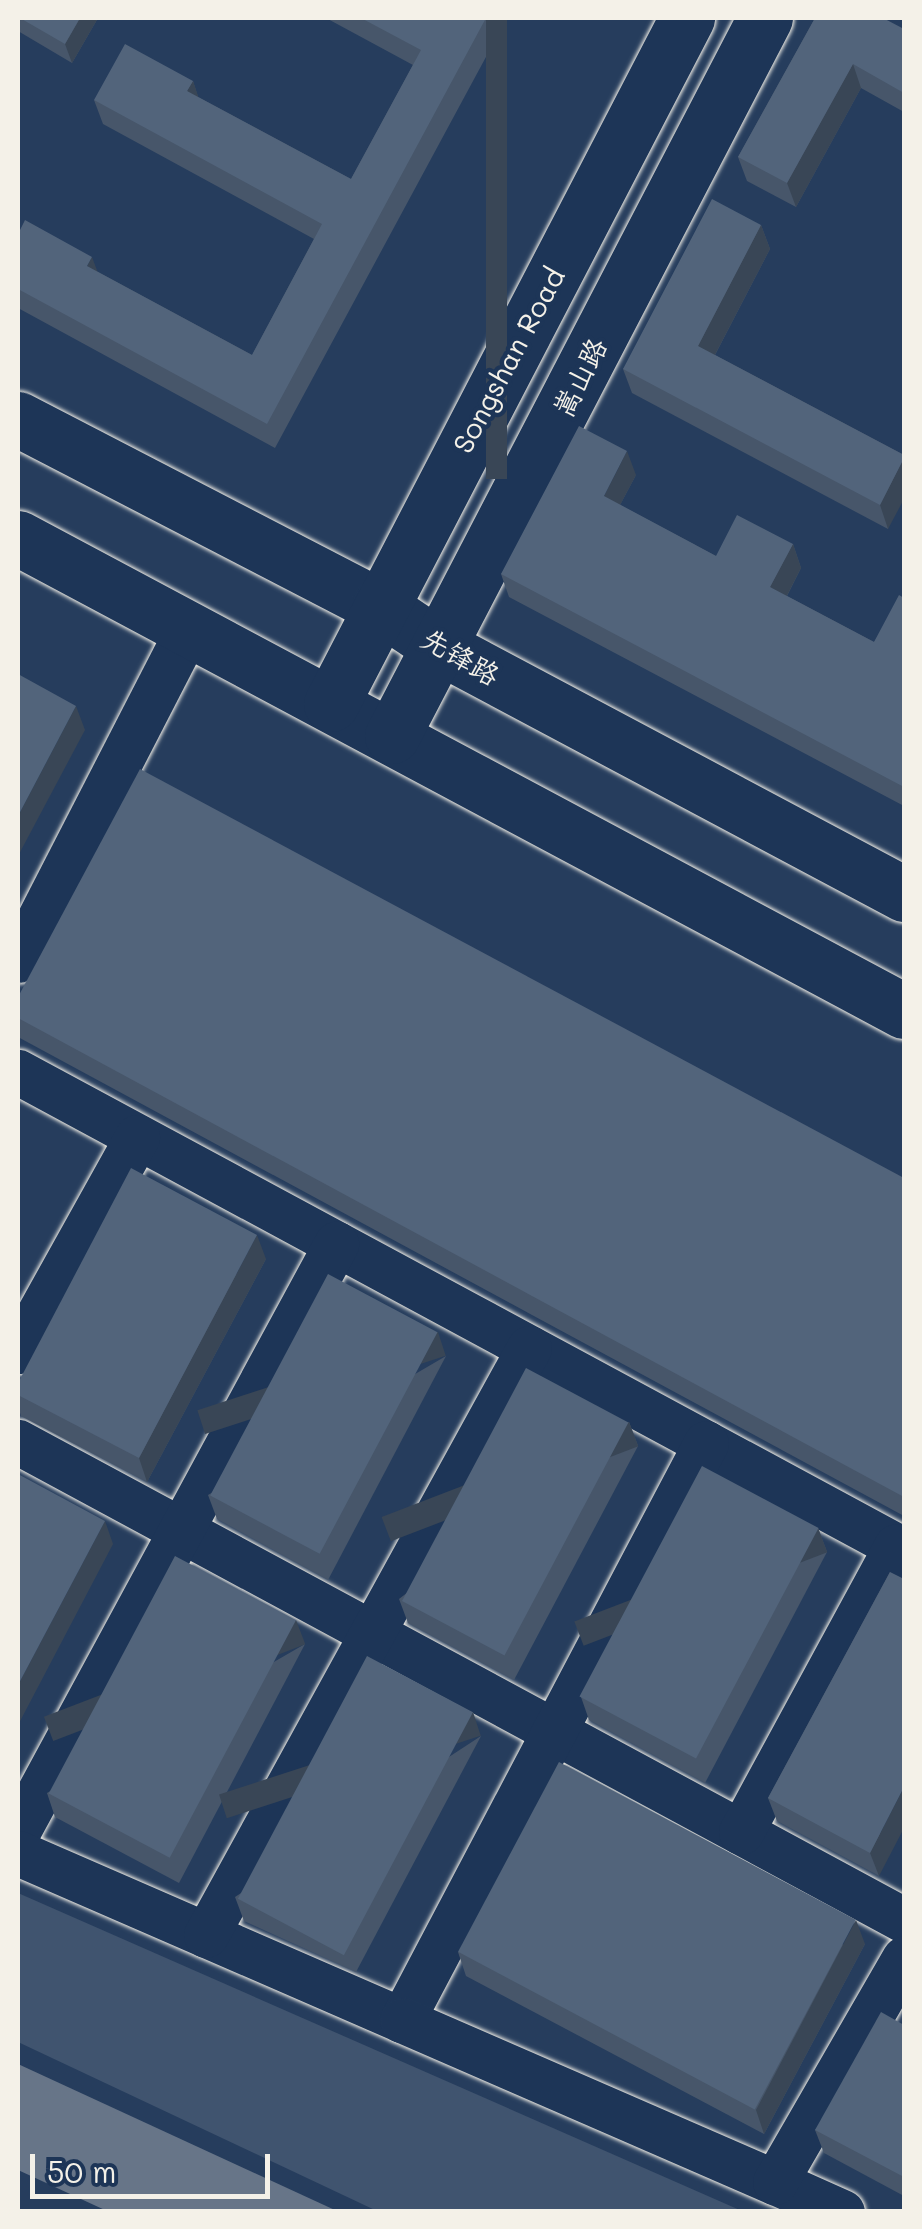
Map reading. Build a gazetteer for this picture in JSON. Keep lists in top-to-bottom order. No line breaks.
{"streets":{"main road":["Songshan Road","嵩山路","先锋路"]},"crossings":[["Songshan Road","先锋路"],["嵩山路","先锋路"]],"scale_bar":"50 m"}
